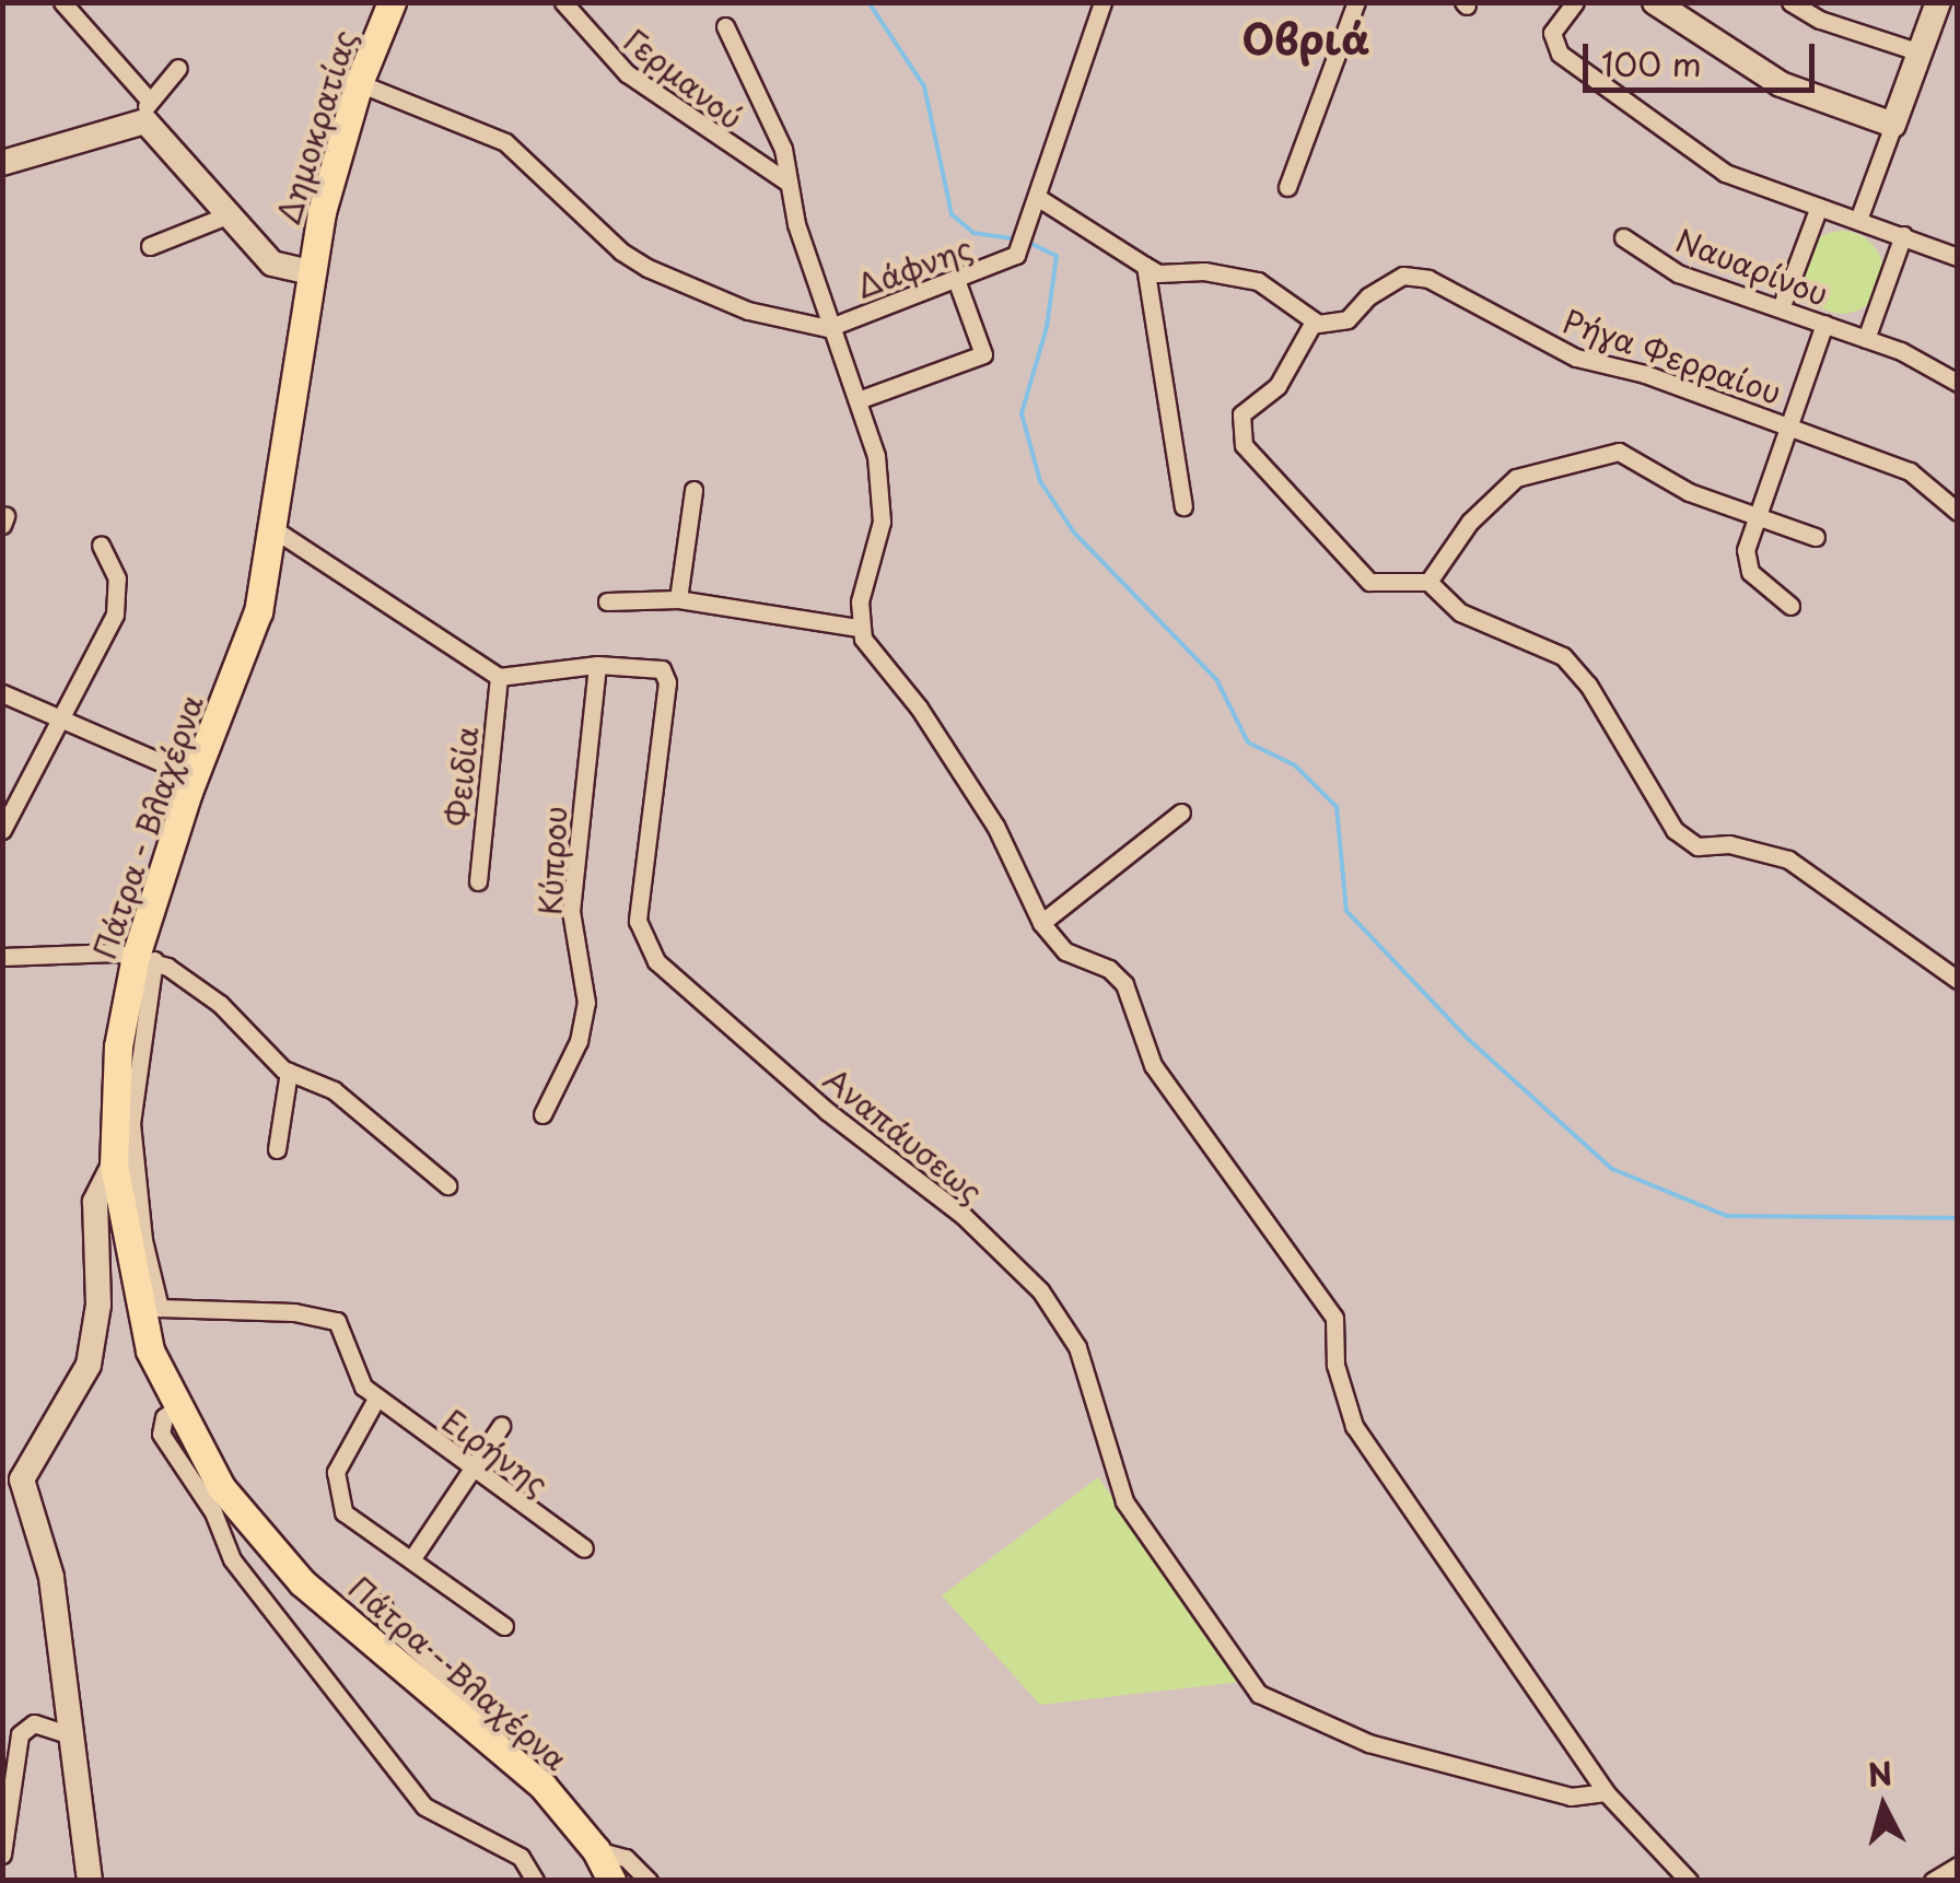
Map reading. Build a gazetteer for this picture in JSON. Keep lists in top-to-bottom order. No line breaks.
{"streets":{"main road":["Δημοκρατίας","Πάτρα - Βλαχέρνα"],"street":["Γερμανού","Δάφνης","Ναυαρίνου","Ρήγα Φερραίου","Φειδία","Κύπρου","Αναπάυσεως","Ειρήνης"]},"crossings":[["Δημοκρατίας","Πάτρα - Βλαχέρνα"],["Φειδία","Αναπάυσεως"],["Κύπρου","Αναπάυσεως"]],"districts":["Οβριά"],"scale_bar":"100 m","north":"top"}
